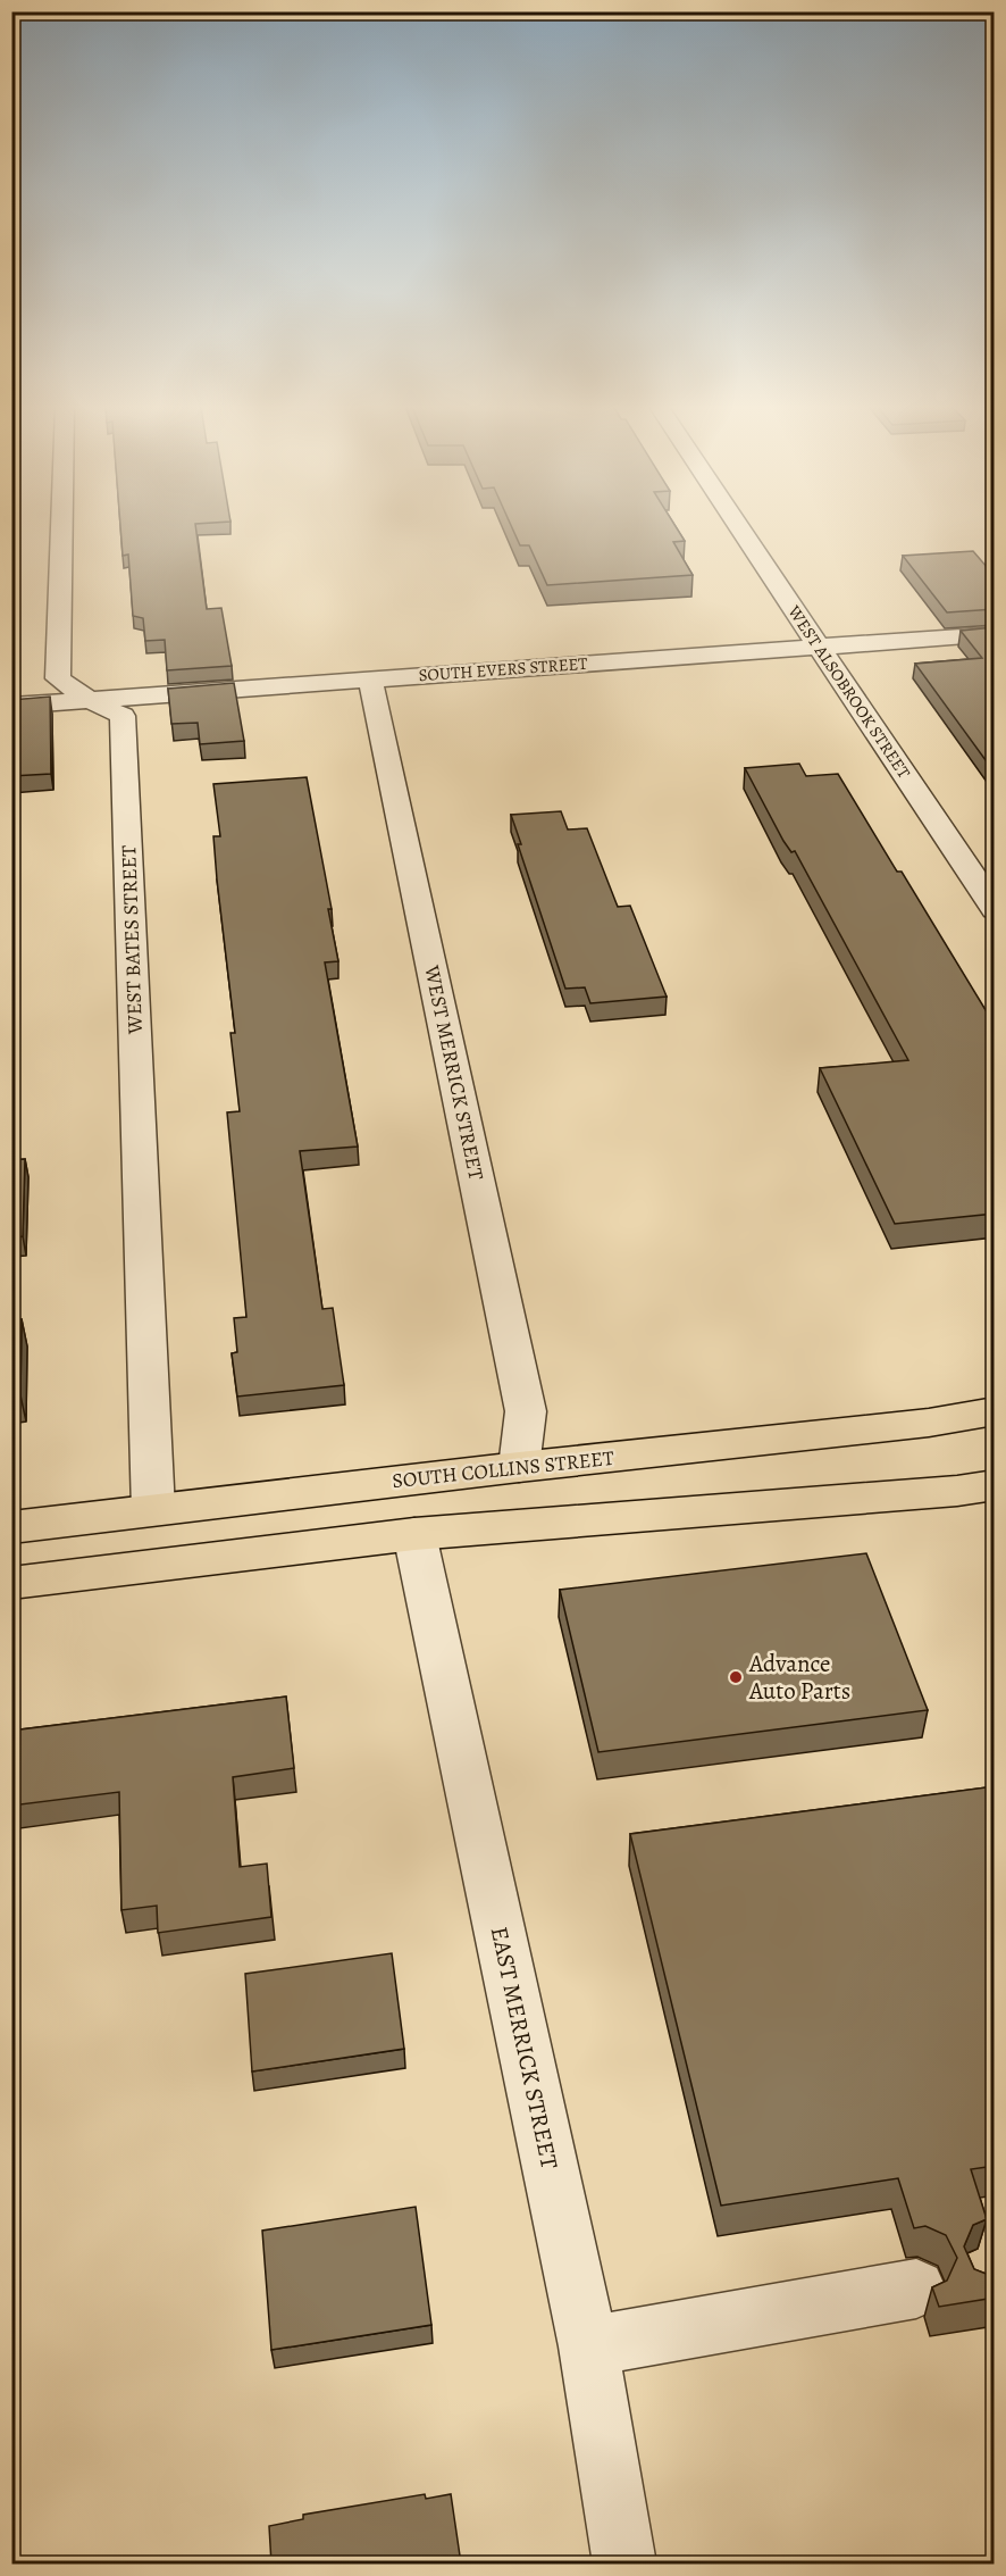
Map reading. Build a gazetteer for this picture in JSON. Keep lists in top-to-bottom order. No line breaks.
{"streets":{"main road":["SOUTH COLLINS STREET"],"street":["SOUTH EVERS STREET","WEST ALSOBROOK STREET","WEST BATES STREET","WEST MERRICK STREET","EAST MERRICK STREET"]},"crossings":[["SOUTH EVERS STREET","WEST ALSOBROOK STREET"],["SOUTH EVERS STREET","WEST BATES STREET"],["SOUTH EVERS STREET","WEST MERRICK STREET"],["WEST BATES STREET","SOUTH COLLINS STREET"],["WEST MERRICK STREET","SOUTH COLLINS STREET"]],"places":["Advance Auto Parts"]}
